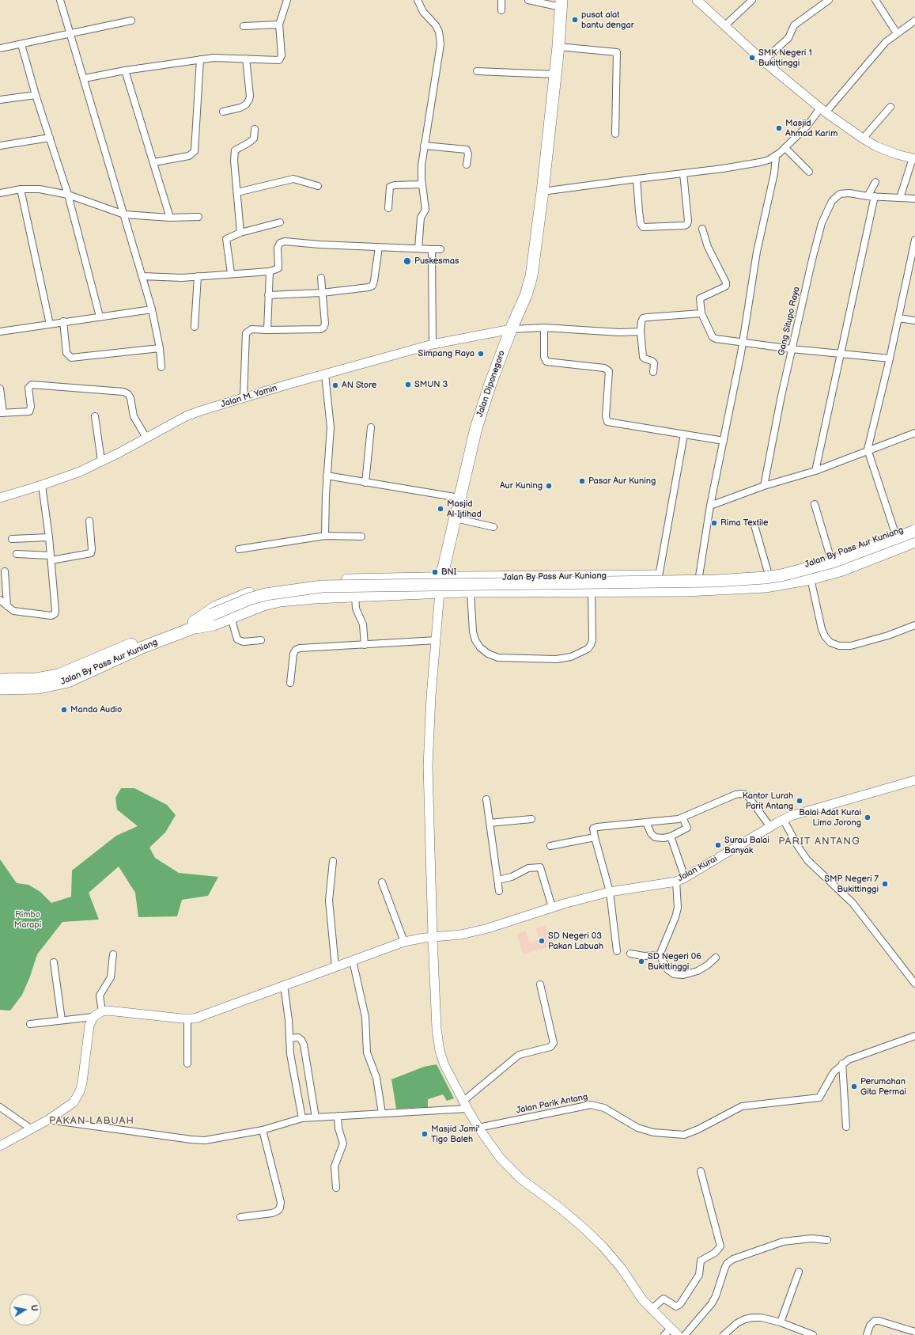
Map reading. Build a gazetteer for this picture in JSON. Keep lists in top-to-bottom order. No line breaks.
{"streets":{"highway":["Jalan Diponegoro","Jalan By Pass Aur Kuniang"],"street":["Gang Situpo Raya","Jalan M. Yamin","Jalan Kurai","Jalan Parik Antang"]},"crossings":[["Jalan Diponegoro","Jalan M. Yamin"],["Jalan Diponegoro","Jalan By Pass Aur Kuniang"]],"districts":["PARIT ANTANG","PAKAN LABUAH"],"parks":["Rimbo Marapi"],"places":["pusat alat bantu dengar","SMK Negeri 1 Bukittinggi","Masjid Ahmad Karim","Puskesmas","Simpang Raya","SMUN 3","AN Store","Pasar Aur Kuning","Aur Kuning","Masjid Al-Ijtihad","Rima Textile","BNI","Manda Audio","Kantor Lurah Parit Antang","Balai Adat Kurai Limo Jorong","Surau Balai Banyak","SMP Negeri 7 Bukittinggi","SD Negeri 03 Pakan Labuah","SD Negeri 06 Bukittinggi","Perumahan Gita Permai","Masjid Jami' Tigo Baleh"],"north":"right"}
